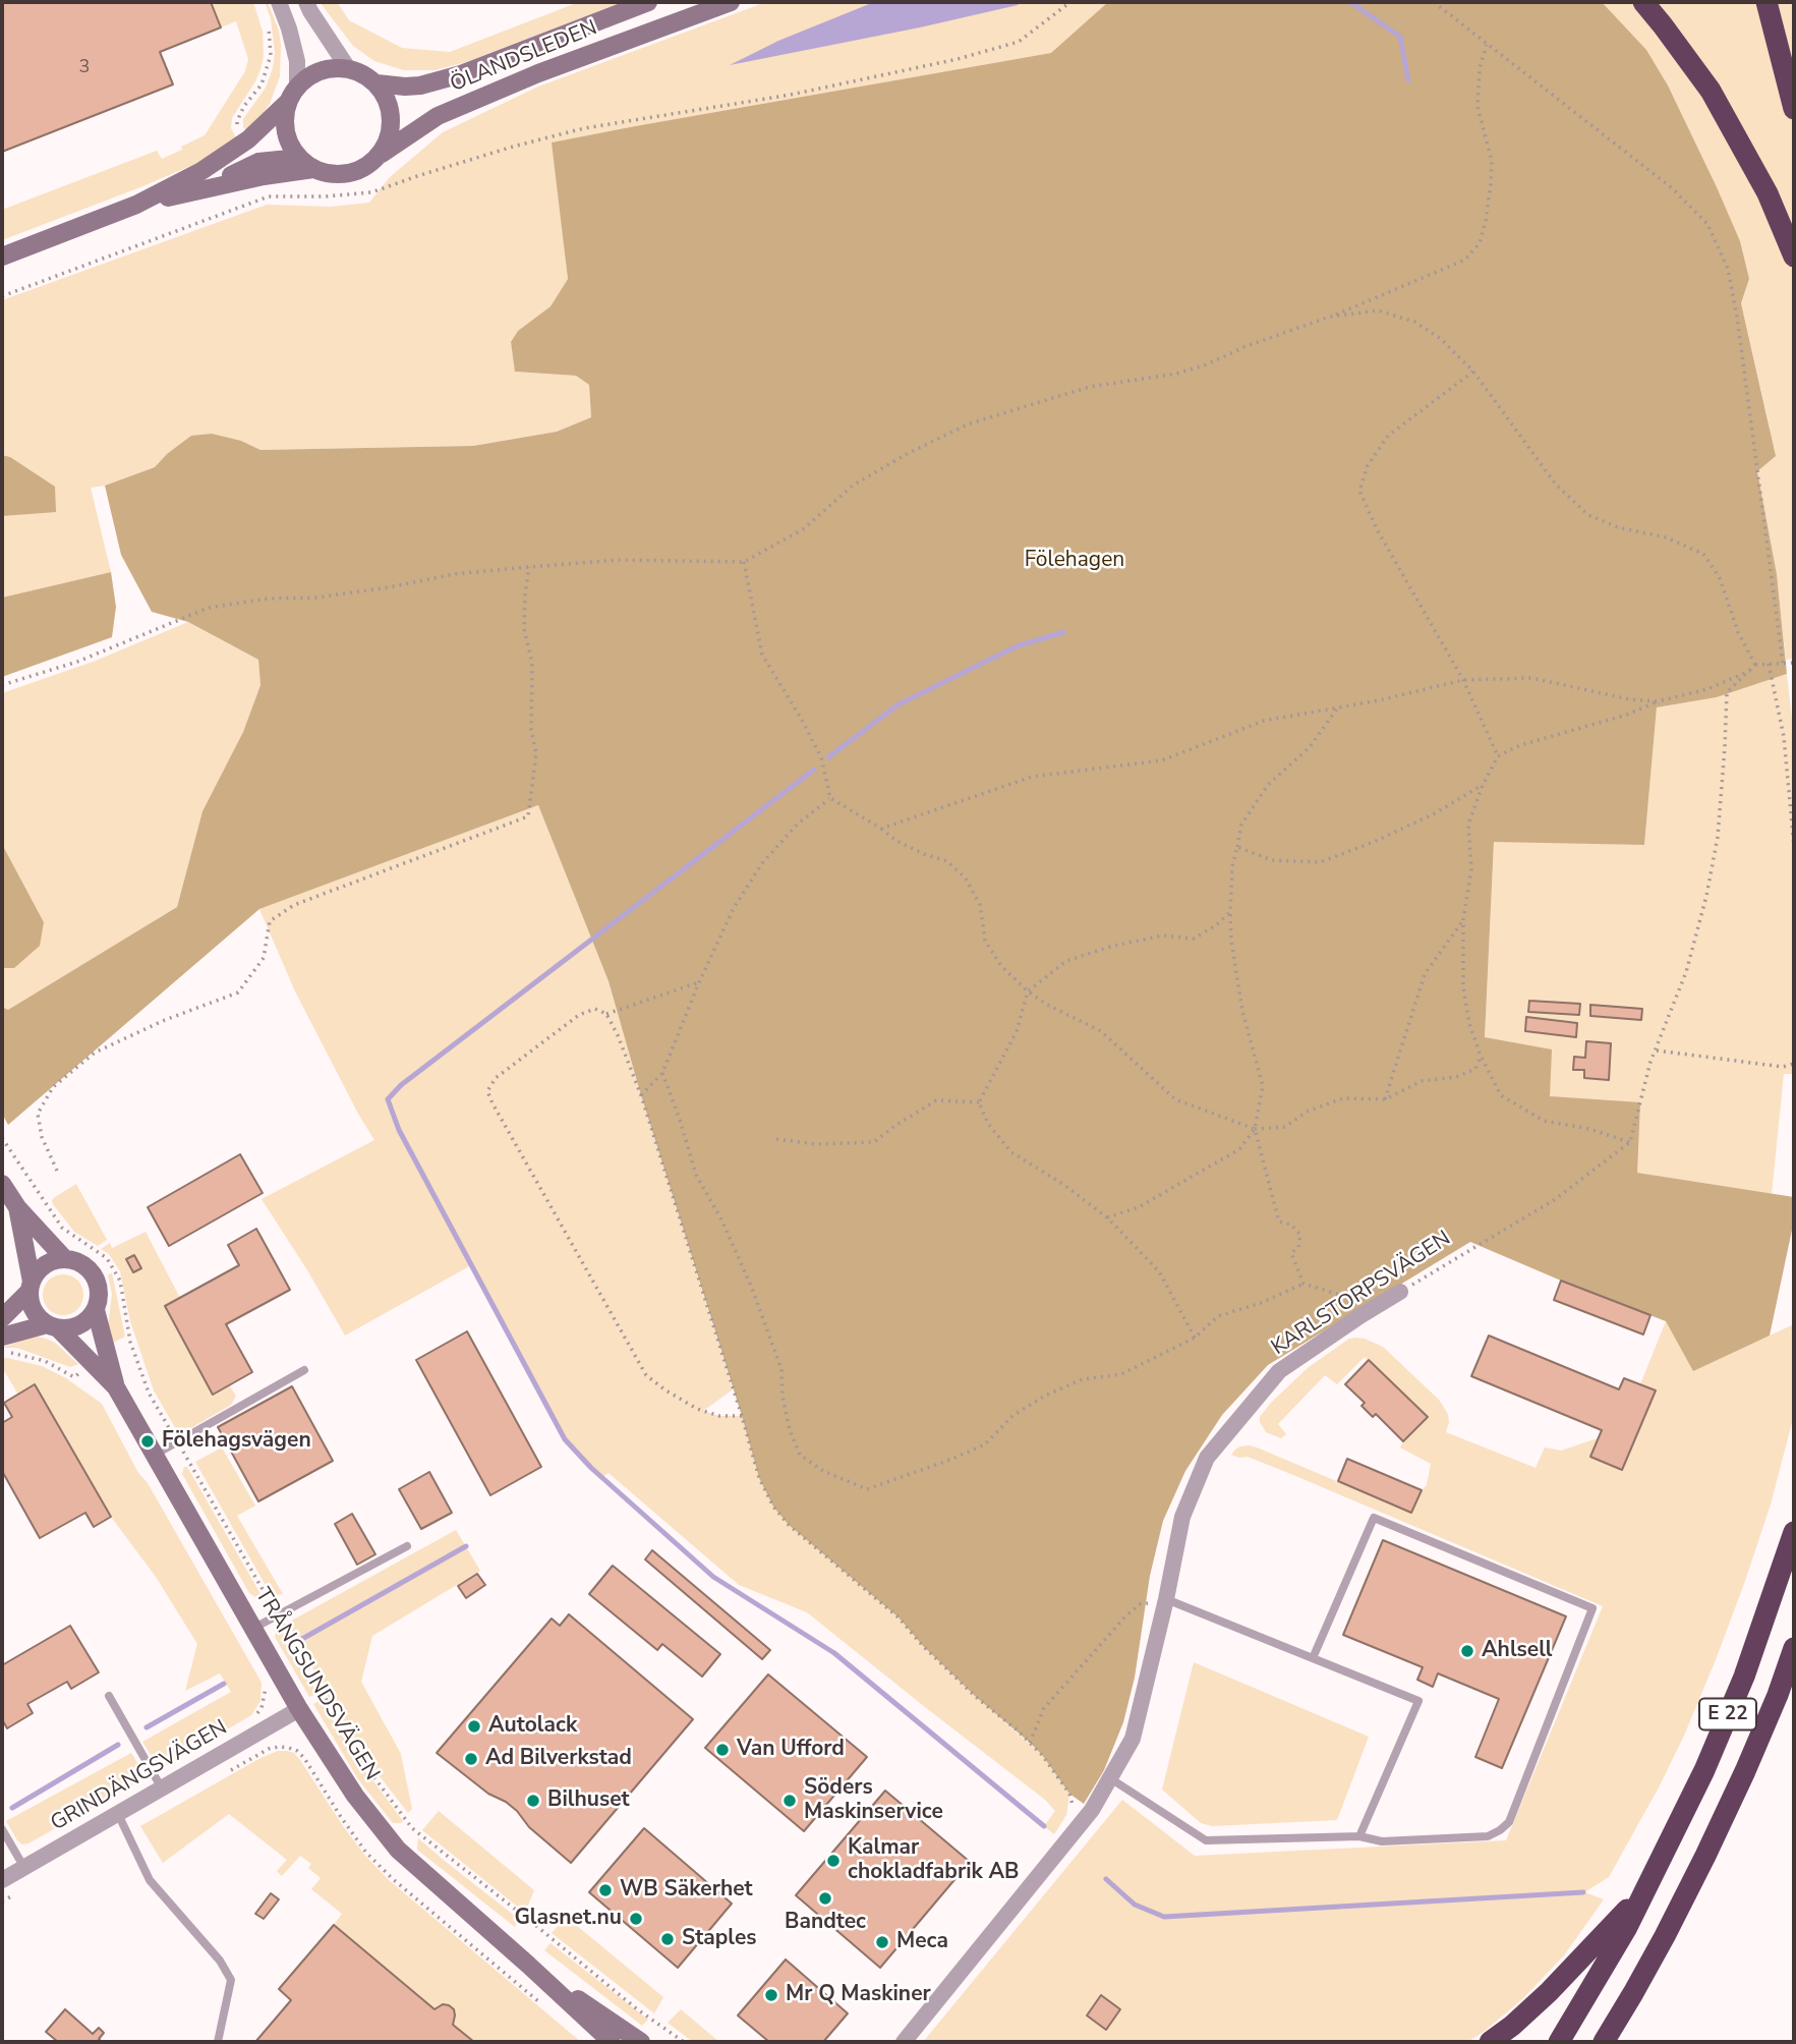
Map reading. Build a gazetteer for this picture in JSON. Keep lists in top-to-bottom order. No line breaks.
{"streets":{"highway":["E 22"],"main road":["ÖLANDSLEDEN","TRÅNGSUNDSVÄGEN"],"street":["KARLSTORPSVÄGEN","GRINDÄNGSVÄGEN"]},"crossings":[["TRÅNGSUNDSVÄGEN","GRINDÄNGSVÄGEN"]],"parks":["Fölehagen"],"places":["Fölehagsvägen","Ahlsell","Autolack","Van Ufford","Ad Bilverkstad","Bilhuset","Söders Maskinservice","Kalmar chokladfabrik AB","WB Säkerhet","Bandtec","Glasnet.nu","Staples","Meca","Mr Q Maskiner"],"house_numbers":["3"]}
